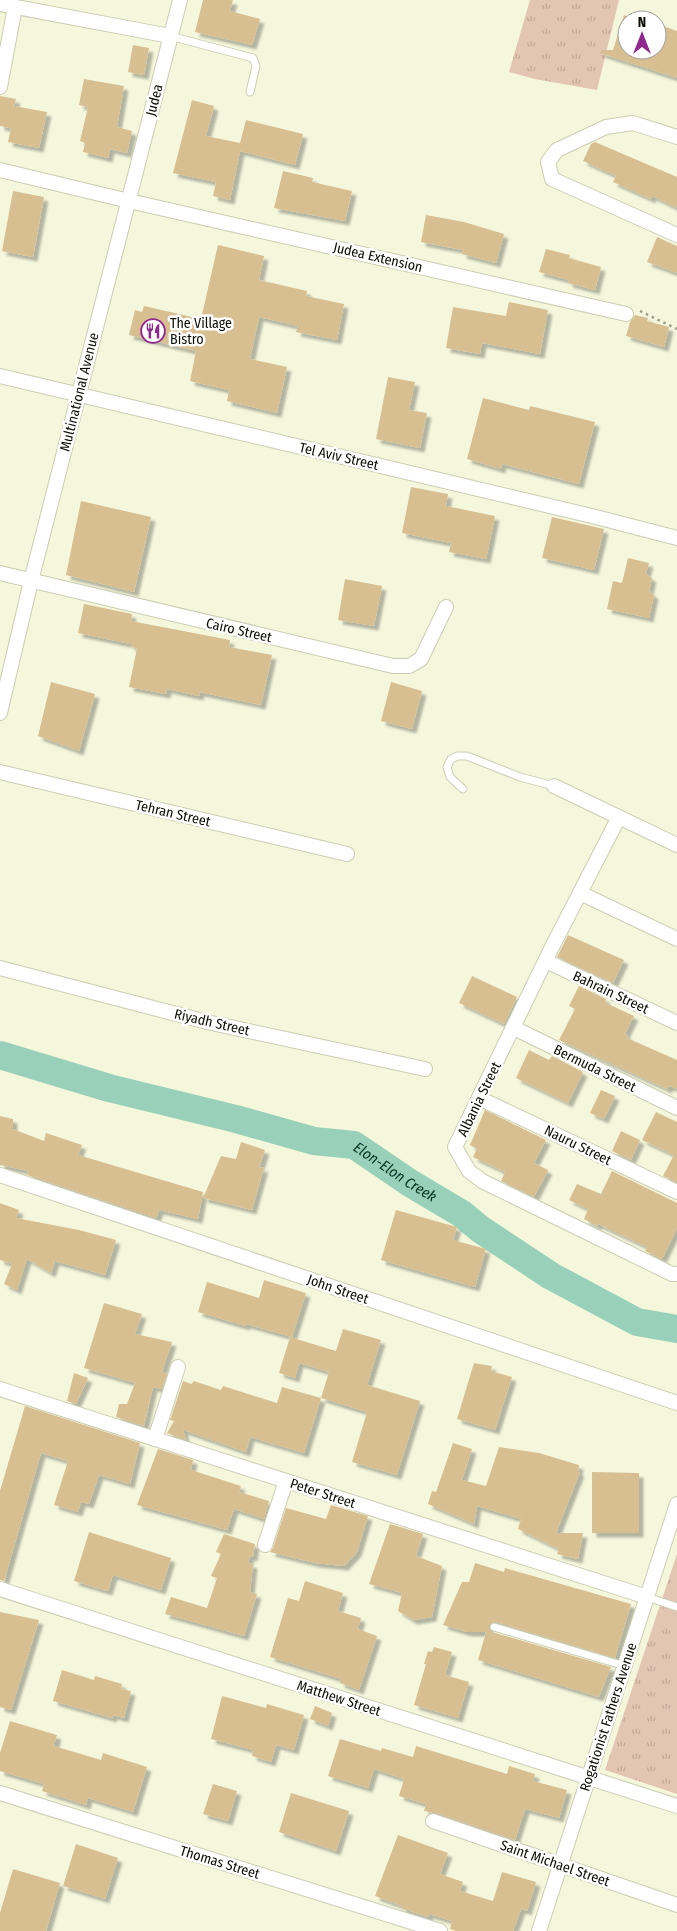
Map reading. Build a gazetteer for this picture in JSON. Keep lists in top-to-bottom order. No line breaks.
{"streets":{"street":["Judea","Judea Extension","Multinational Avenue","Tel Aviv Street","Cairo Street","Tehran Street","Bahrain Street","Riyadh Street","Bermuda Street","Albania Street","Nauru Street","John Street","Peter Street","Matthew Street","Rogationist Fathers Avenue","Thomas Street","Saint Michael Street"]},"crossings":[["Judea","Judea Extension"],["Judea","Multinational Avenue"],["Judea Extension","Multinational Avenue"],["Multinational Avenue","Tel Aviv Street"],["Multinational Avenue","Cairo Street"],["Bahrain Street","Albania Street"],["Bermuda Street","Albania Street"],["Albania Street","Nauru Street"],["Peter Street","Rogationist Fathers Avenue"],["Matthew Street","Rogationist Fathers Avenue"],["Rogationist Fathers Avenue","Saint Michael Street"]],"water":["Elon-Elon Creek"],"places":{"restaurant":["The Village Bistro"]},"north":"top"}
